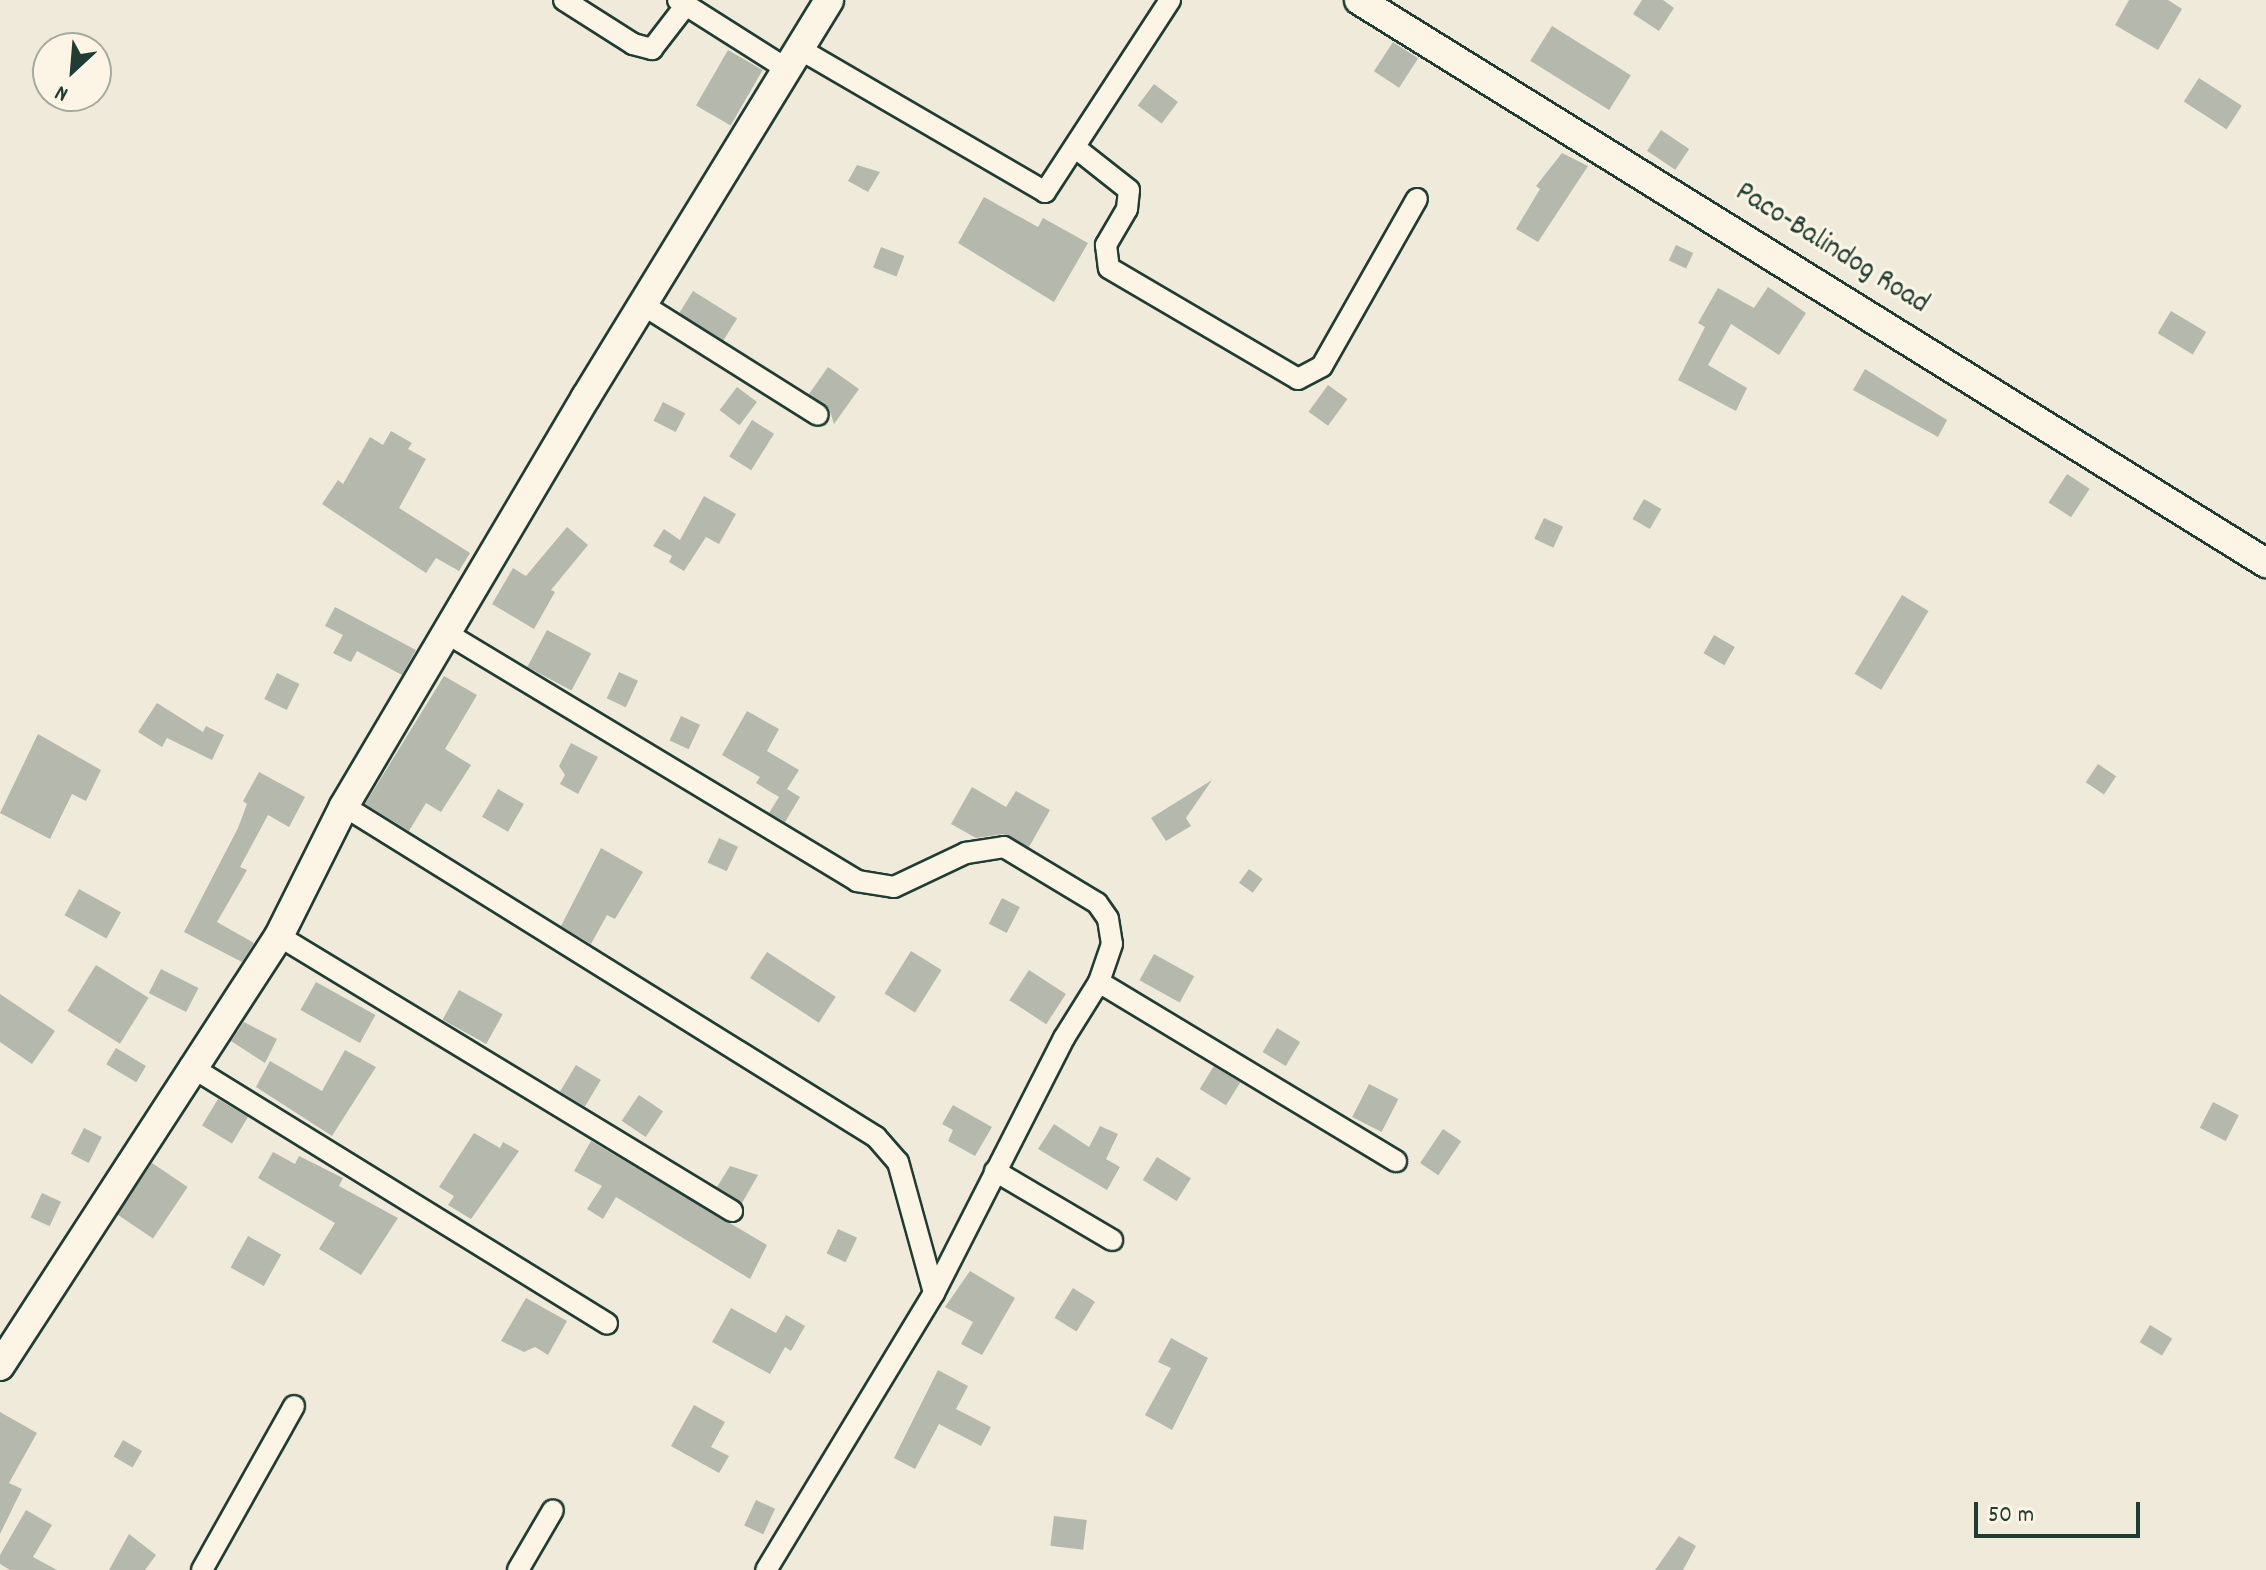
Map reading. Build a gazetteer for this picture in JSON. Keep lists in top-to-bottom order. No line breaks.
{"streets":{"street":["Paco-Balindog Road"]},"scale_bar":"50 m","north":"bottom left"}
